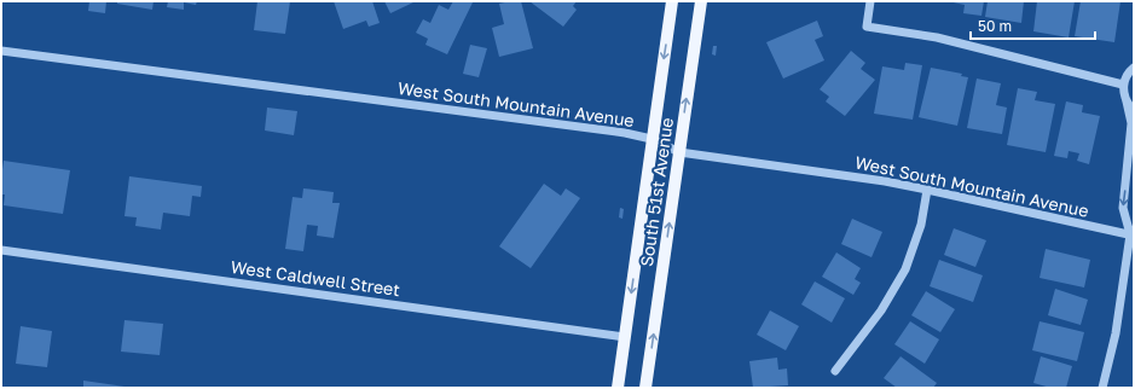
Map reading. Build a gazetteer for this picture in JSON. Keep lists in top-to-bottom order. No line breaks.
{"streets":{"main road":["South 51st Avenue"],"street":["West South Mountain Avenue","West Caldwell Street"]},"crossings":[["West South Mountain Avenue","South 51st Avenue"],["South 51st Avenue","West Caldwell Street"]],"scale_bar":"50 m"}
